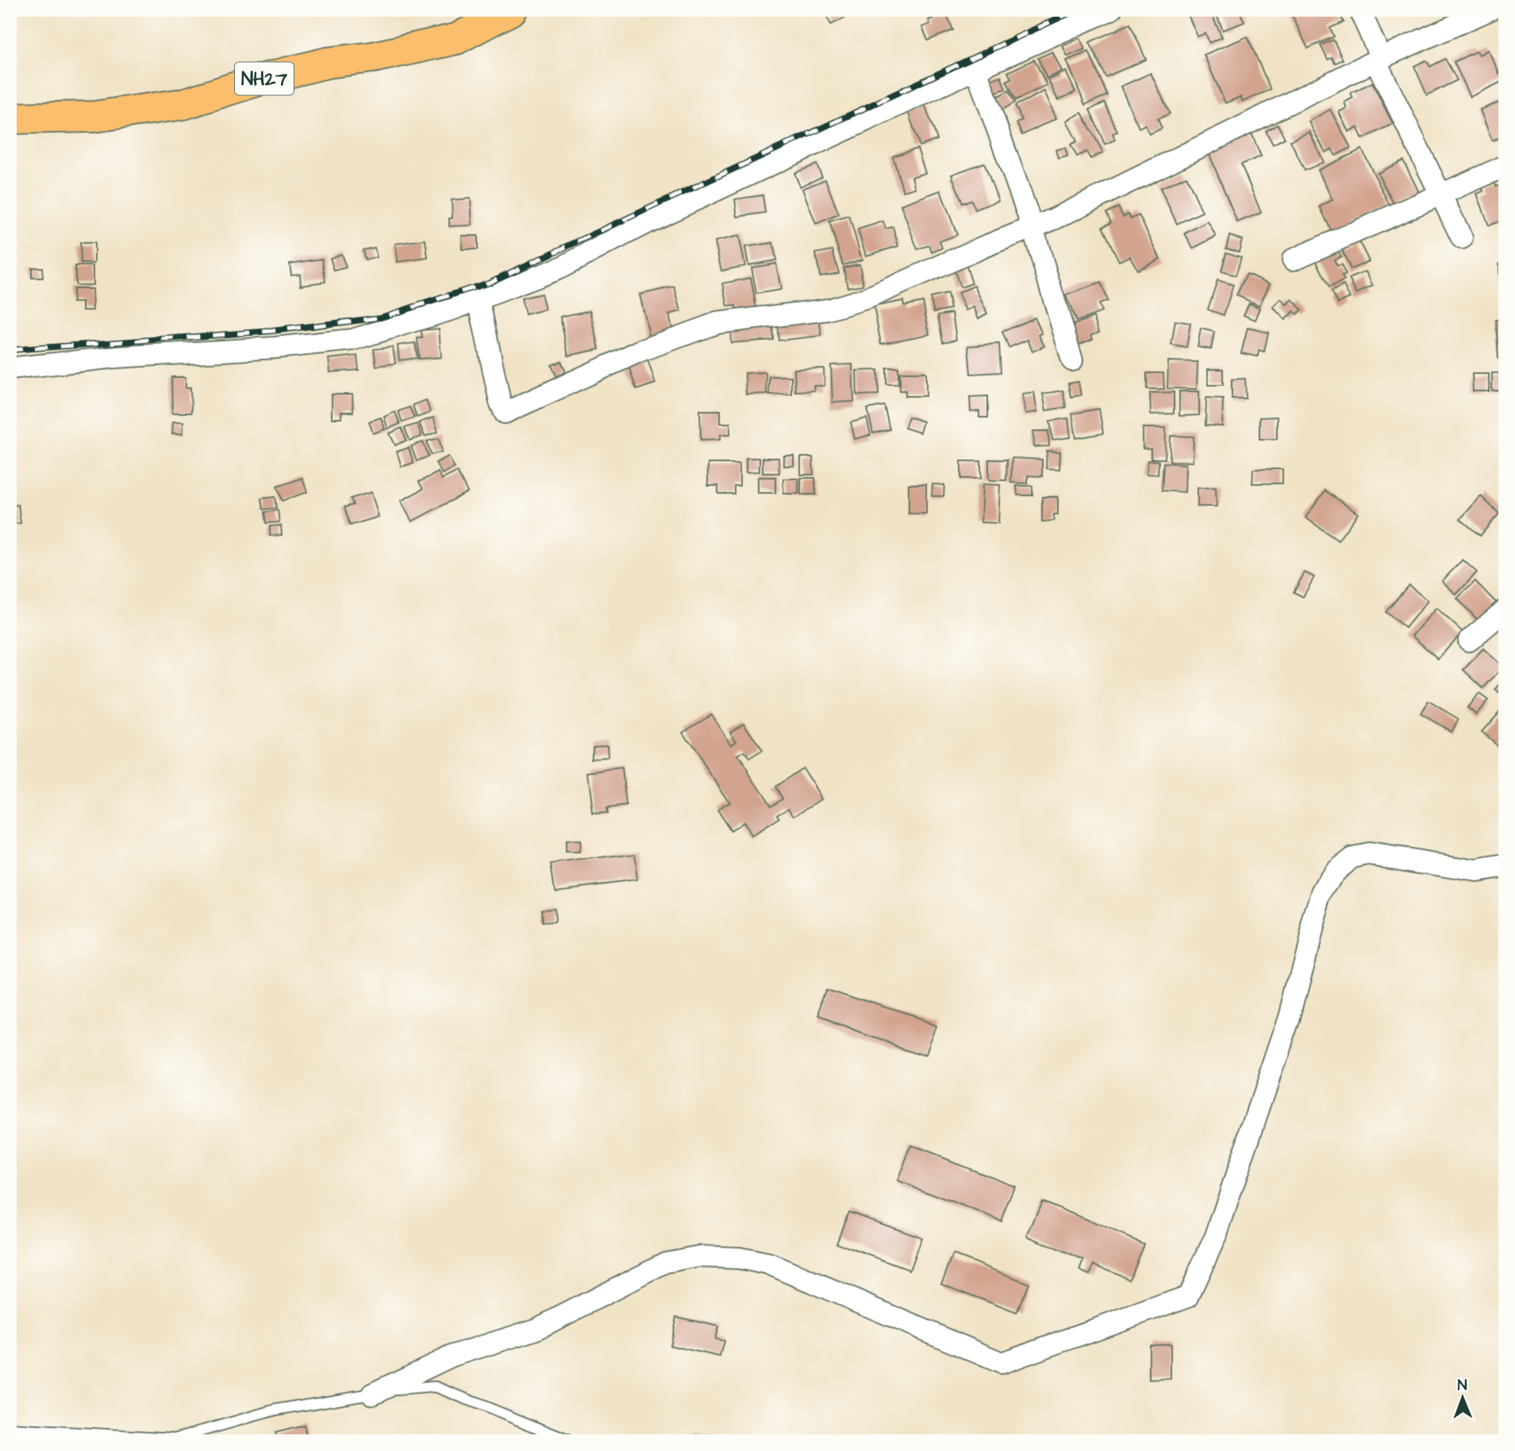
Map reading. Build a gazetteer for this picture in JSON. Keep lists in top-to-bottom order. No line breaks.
{"streets":{"highway":["NH27"]},"north":"top"}
